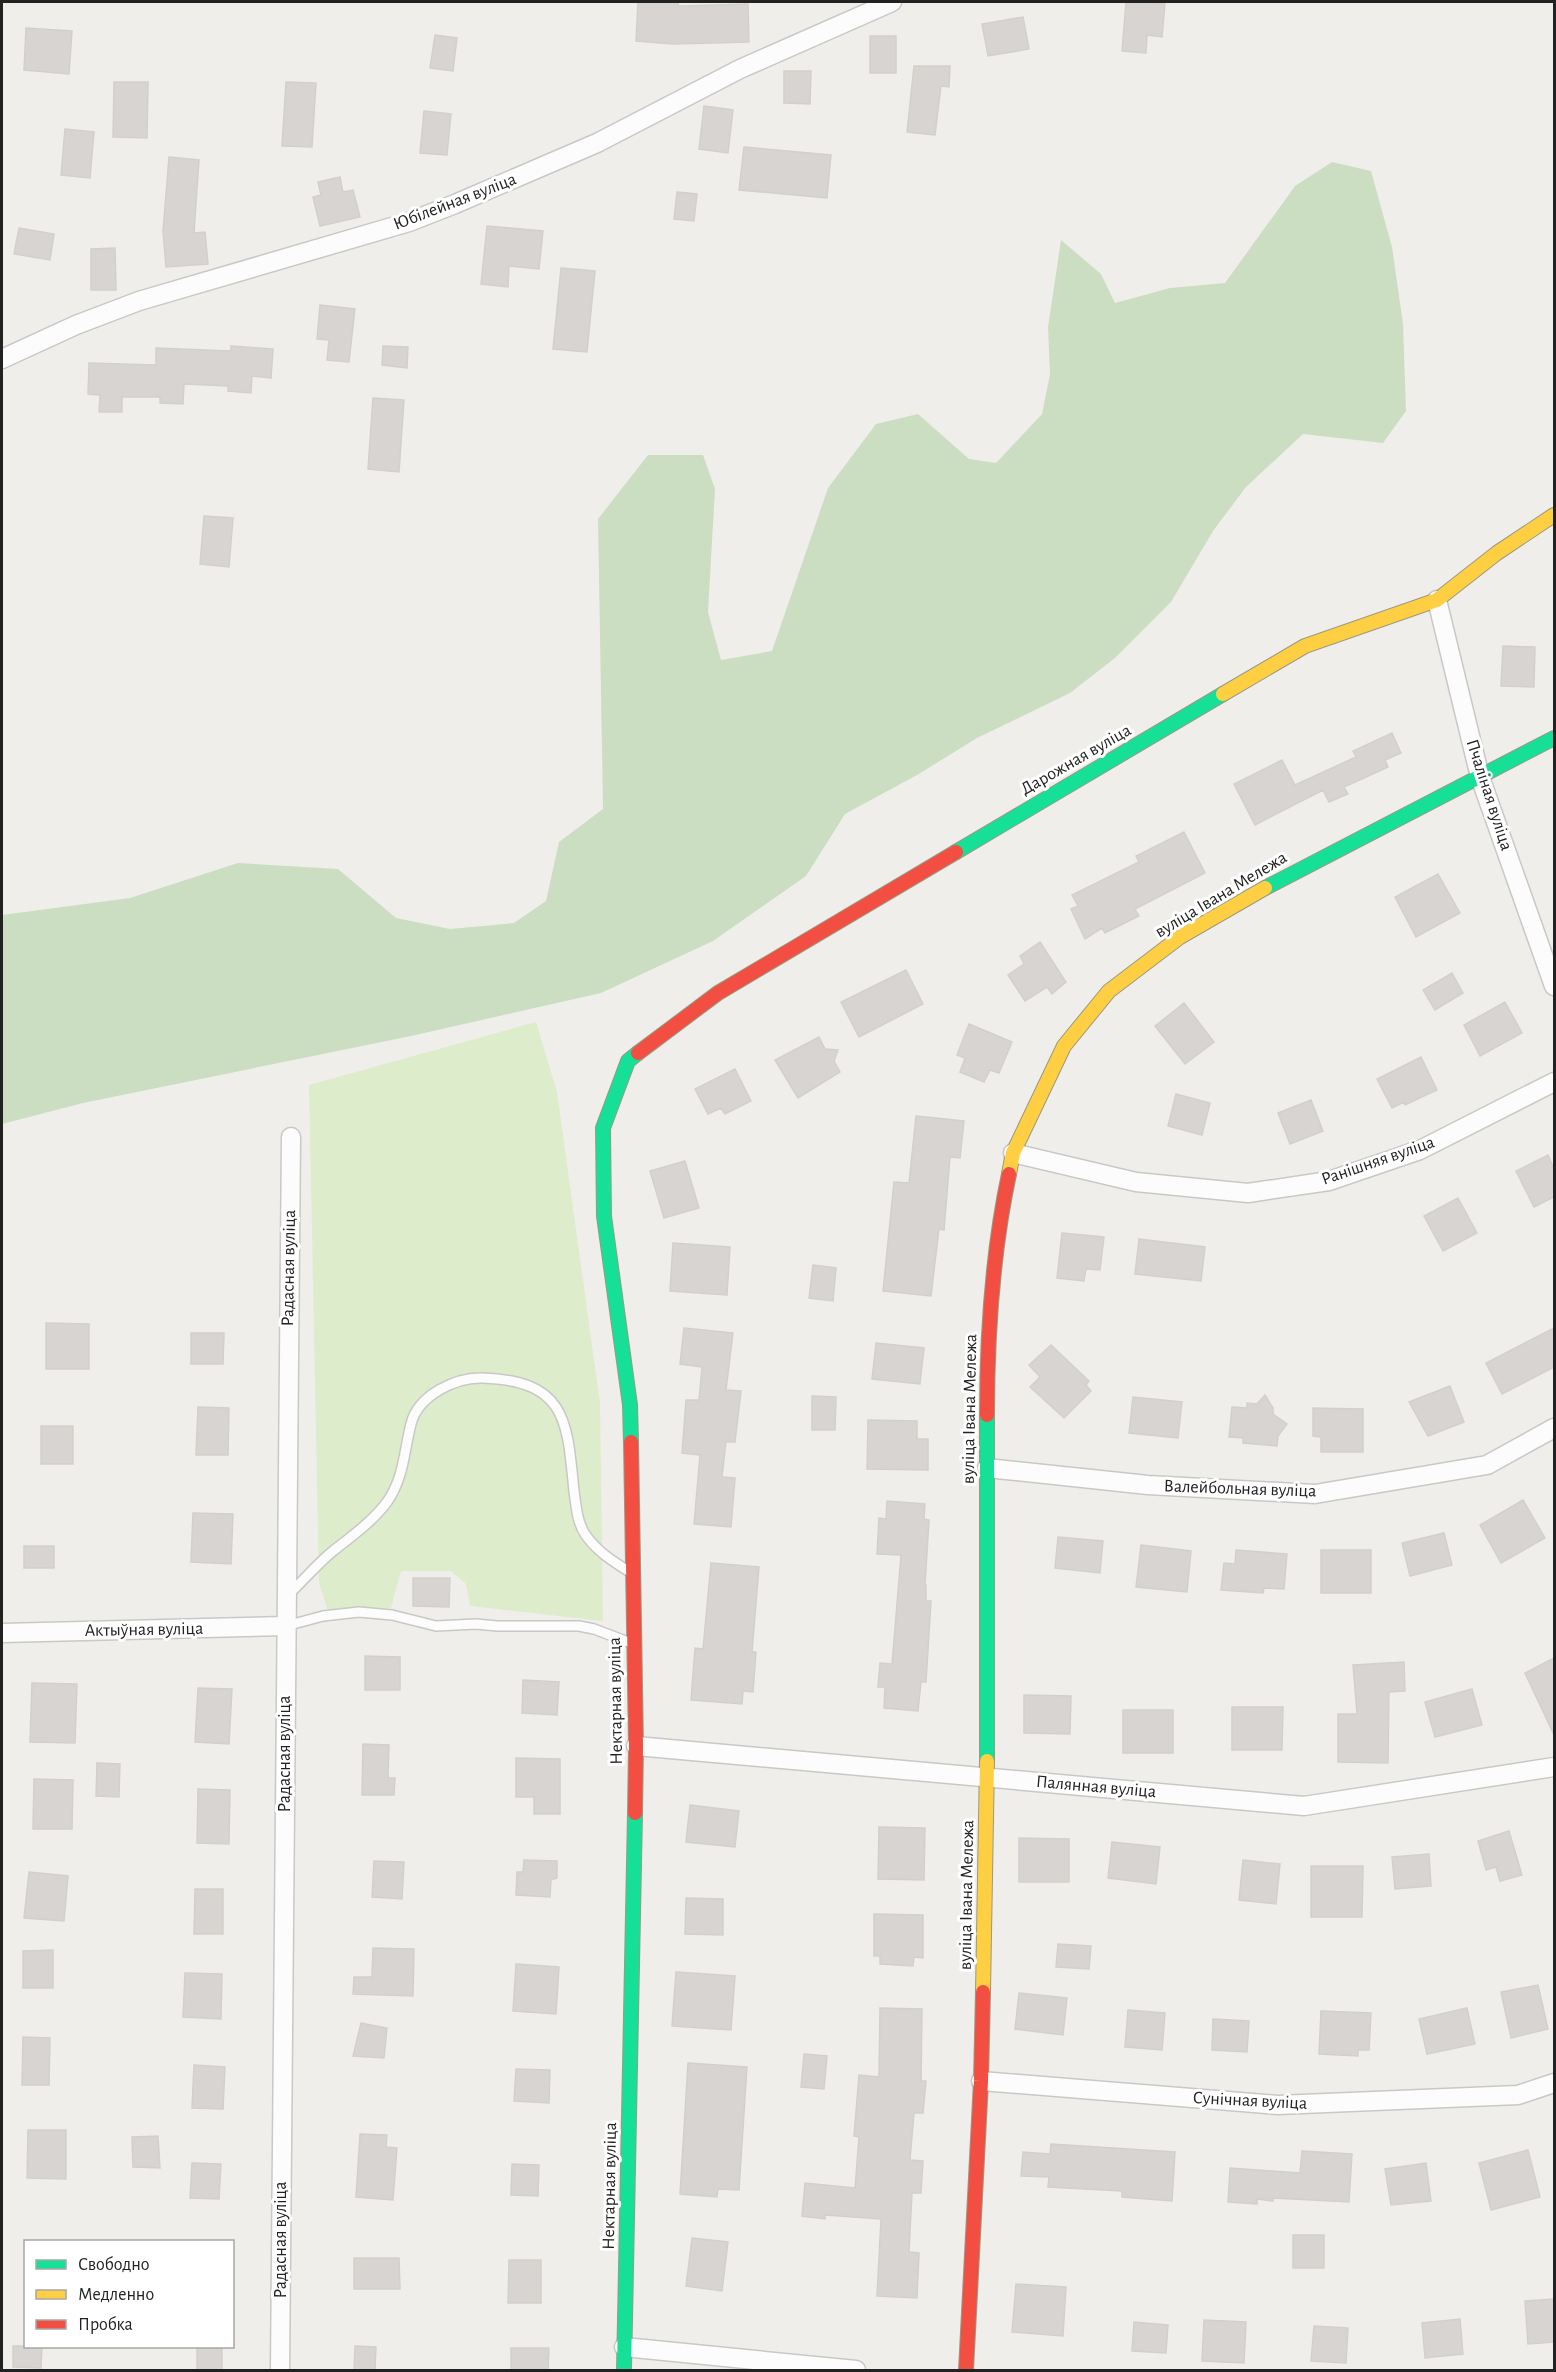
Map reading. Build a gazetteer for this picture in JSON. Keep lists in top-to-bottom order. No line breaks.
{"streets":{"street":["Юбілейная вуліца","Дарожная вуліца","Пчаліная вуліца","вуліца Івана Мележа","Ранішняя вуліца","Радасная вуліца","Валейбольная вуліца","Актыўная вуліца","Нектарная вуліца","Палянная вуліца","Сунічная вуліца"]},"crossings":[["Дарожная вуліца","Пчаліная вуліца"],["Дарожная вуліца","Нектарная вуліца"],["Пчаліная вуліца","вуліца Івана Мележа"],["вуліца Івана Мележа","Ранішняя вуліца"],["вуліца Івана Мележа","Валейбольная вуліца"],["вуліца Івана Мележа","Палянная вуліца"],["вуліца Івана Мележа","Сунічная вуліца"],["Радасная вуліца","Актыўная вуліца"],["Нектарная вуліца","Палянная вуліца"]],"legend":["Свободно","Медленно","Пробка"]}
